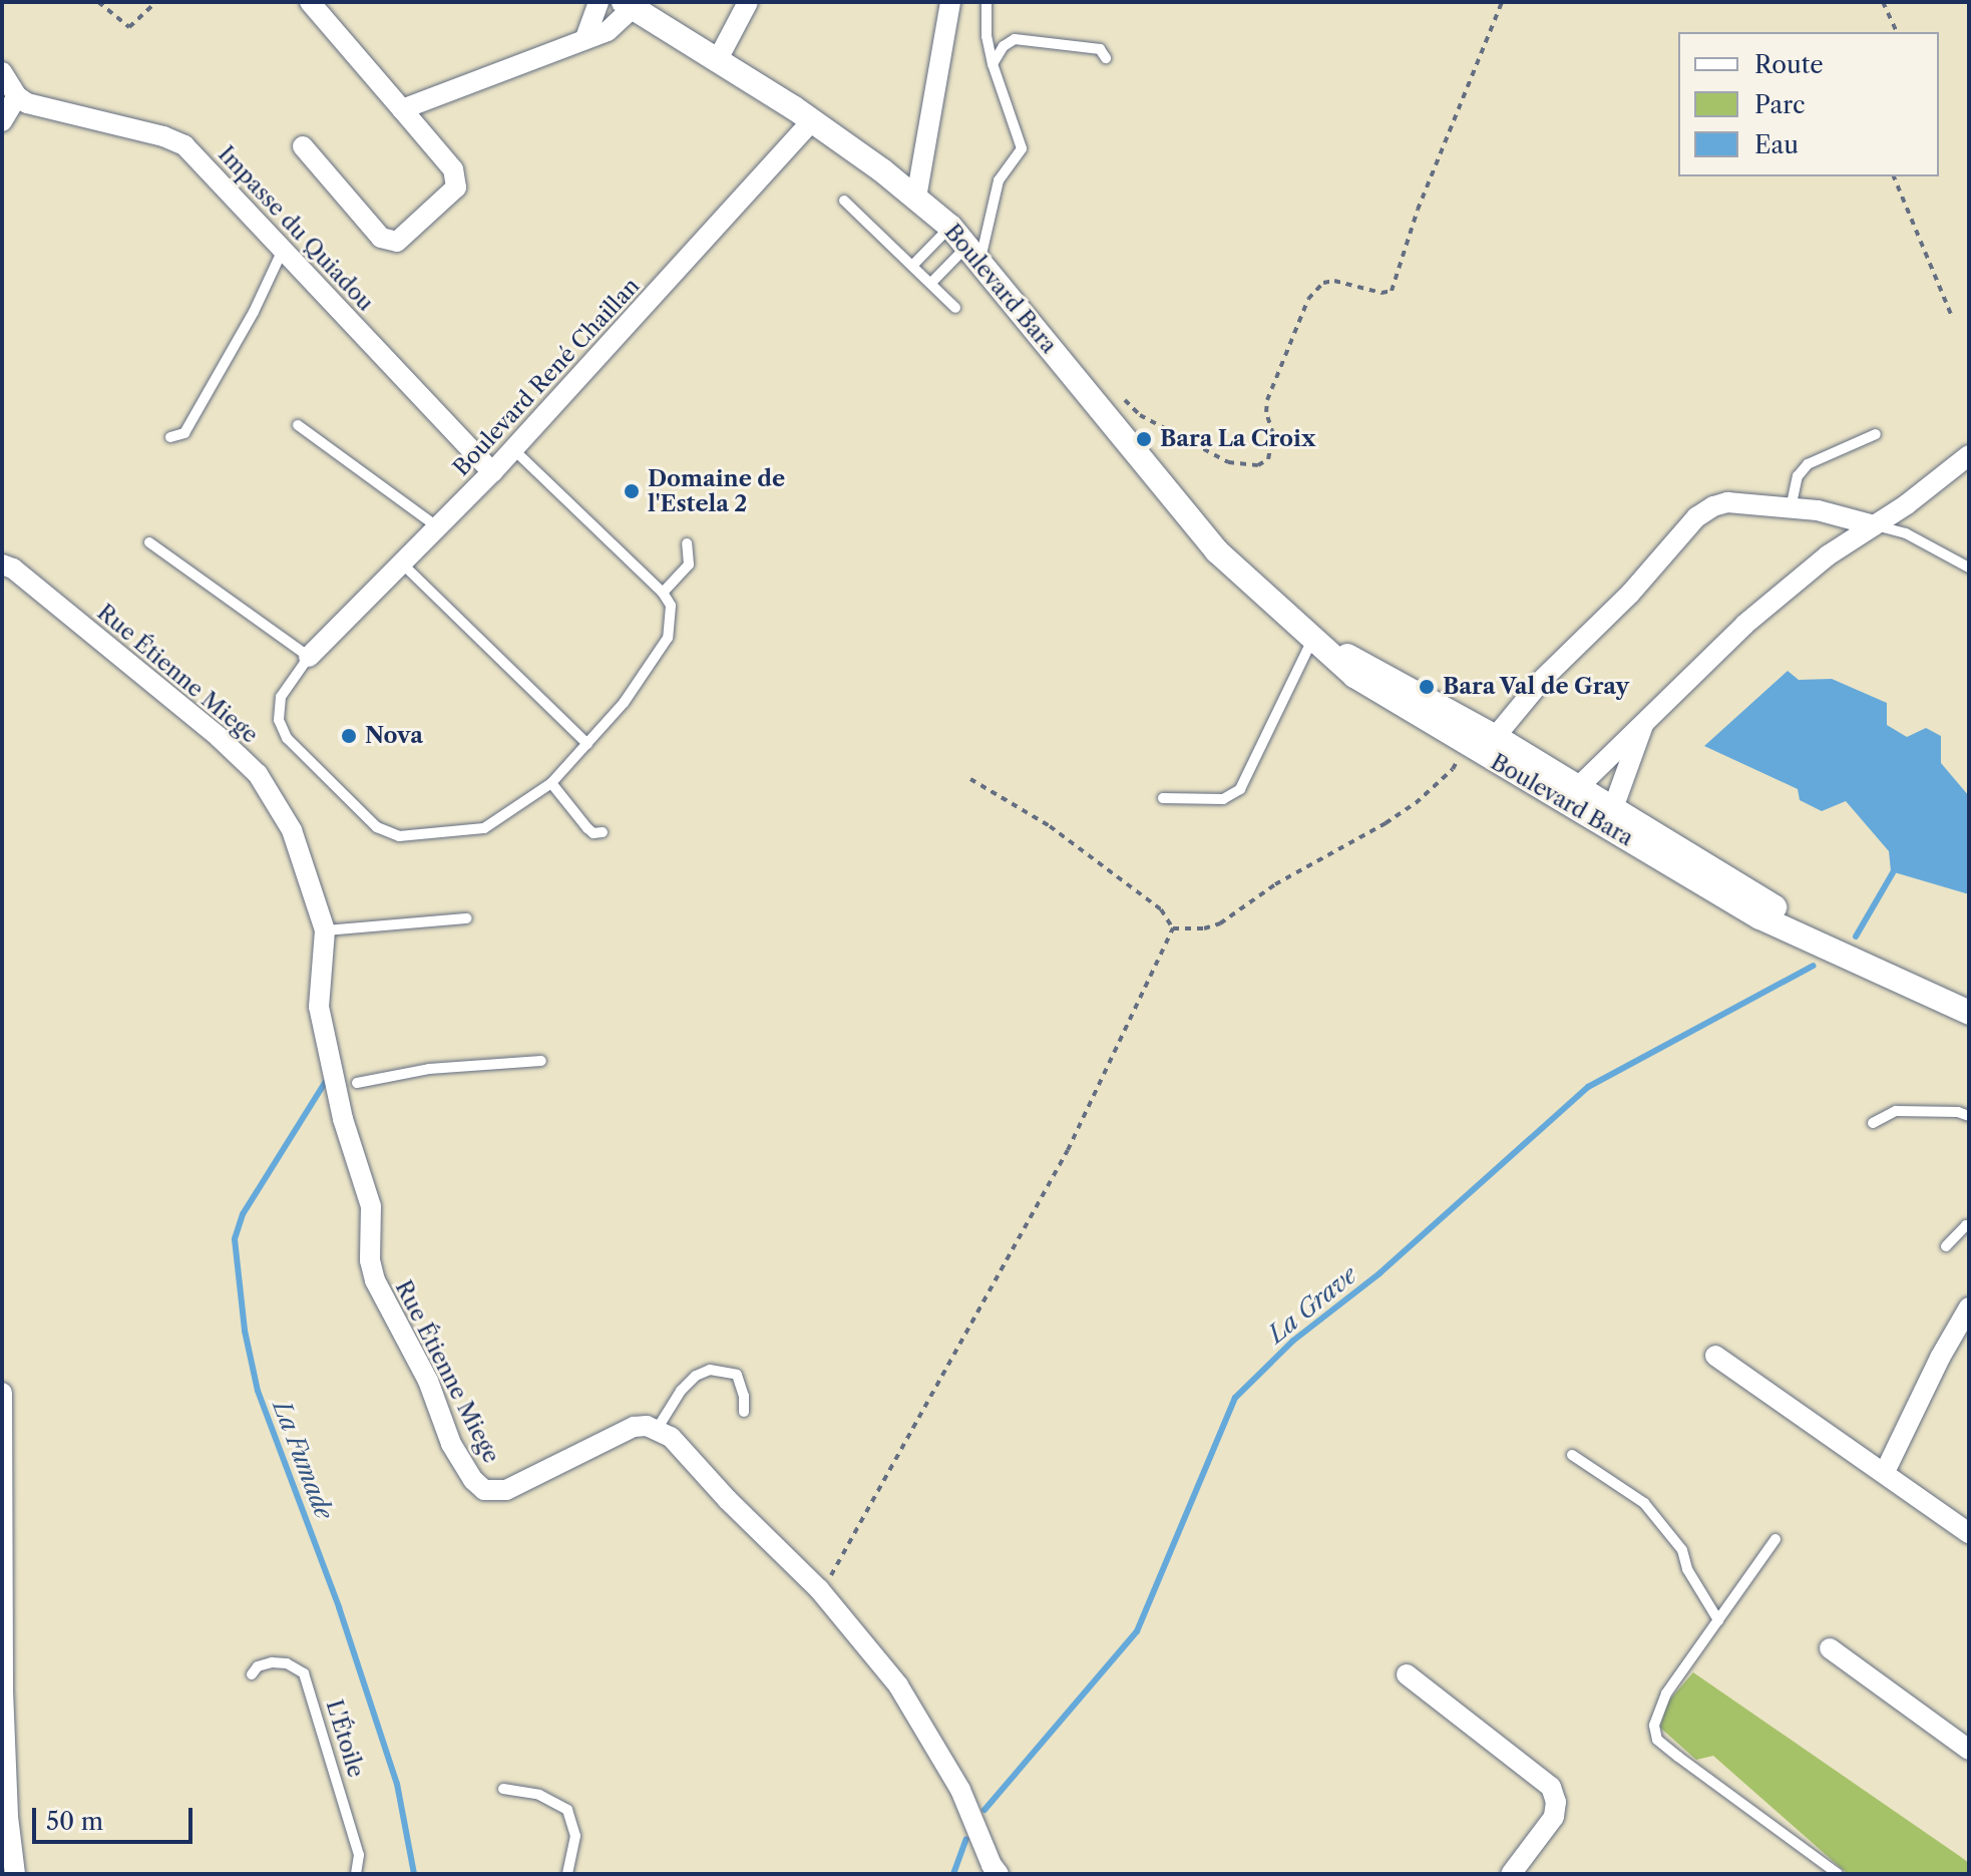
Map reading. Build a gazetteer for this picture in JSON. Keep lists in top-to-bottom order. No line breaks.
{"streets":{"street":["Impasse du Quiadou","Boulevard Bara","Boulevard René Chaillan","Rue Étienne Miege"],"lane":["L'Étoile"]},"crossings":[["Impasse du Quiadou","Boulevard René Chaillan"],["Boulevard Bara","Boulevard René Chaillan"]],"water":["La Grave","La Fumade"],"places":["Bara La Croix","Domaine de l'Estela 2","Bara Val de Gray","Nova"],"legend":["Route","Parc","Eau"],"scale_bar":"50 m"}
